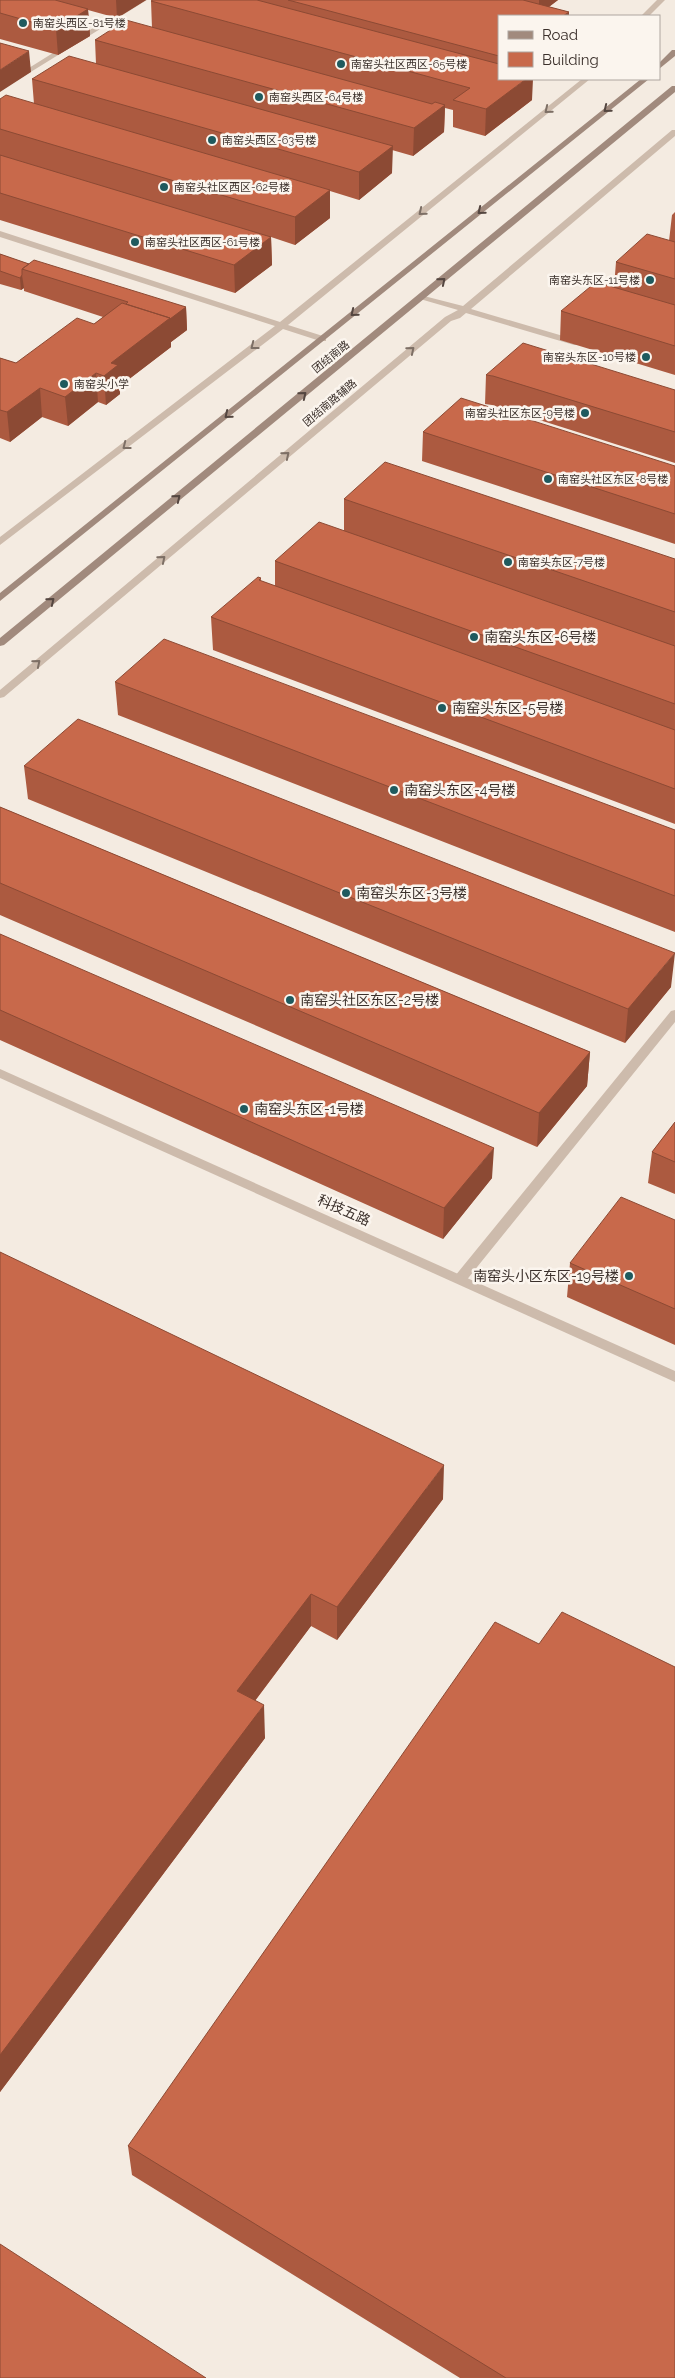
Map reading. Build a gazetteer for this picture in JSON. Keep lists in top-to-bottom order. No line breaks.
{"streets":{"main road":["团结南路"],"street":["团结南路辅路","科技五路"]},"places":["南窑头西区-81号楼","南窑头社区西区-65号楼","南窑头西区-64号楼","南窑头西区-63号楼","南窑头社区西区-62号楼","南窑头社区西区-61号楼","南窑头东区-11号楼","南窑头东区-10号楼","南窑头小学","南窑头社区东区-9号楼","南窑头社区东区-8号楼","南窑头东区-7号楼","南窑头东区-6号楼","南窑头东区-5号楼","南窑头东区-4号楼","南窑头东区-3号楼","南窑头社区东区-2号楼","南窑头东区-1号楼","南窑头小区东区-19号楼"],"legend":["Road","Building"]}
